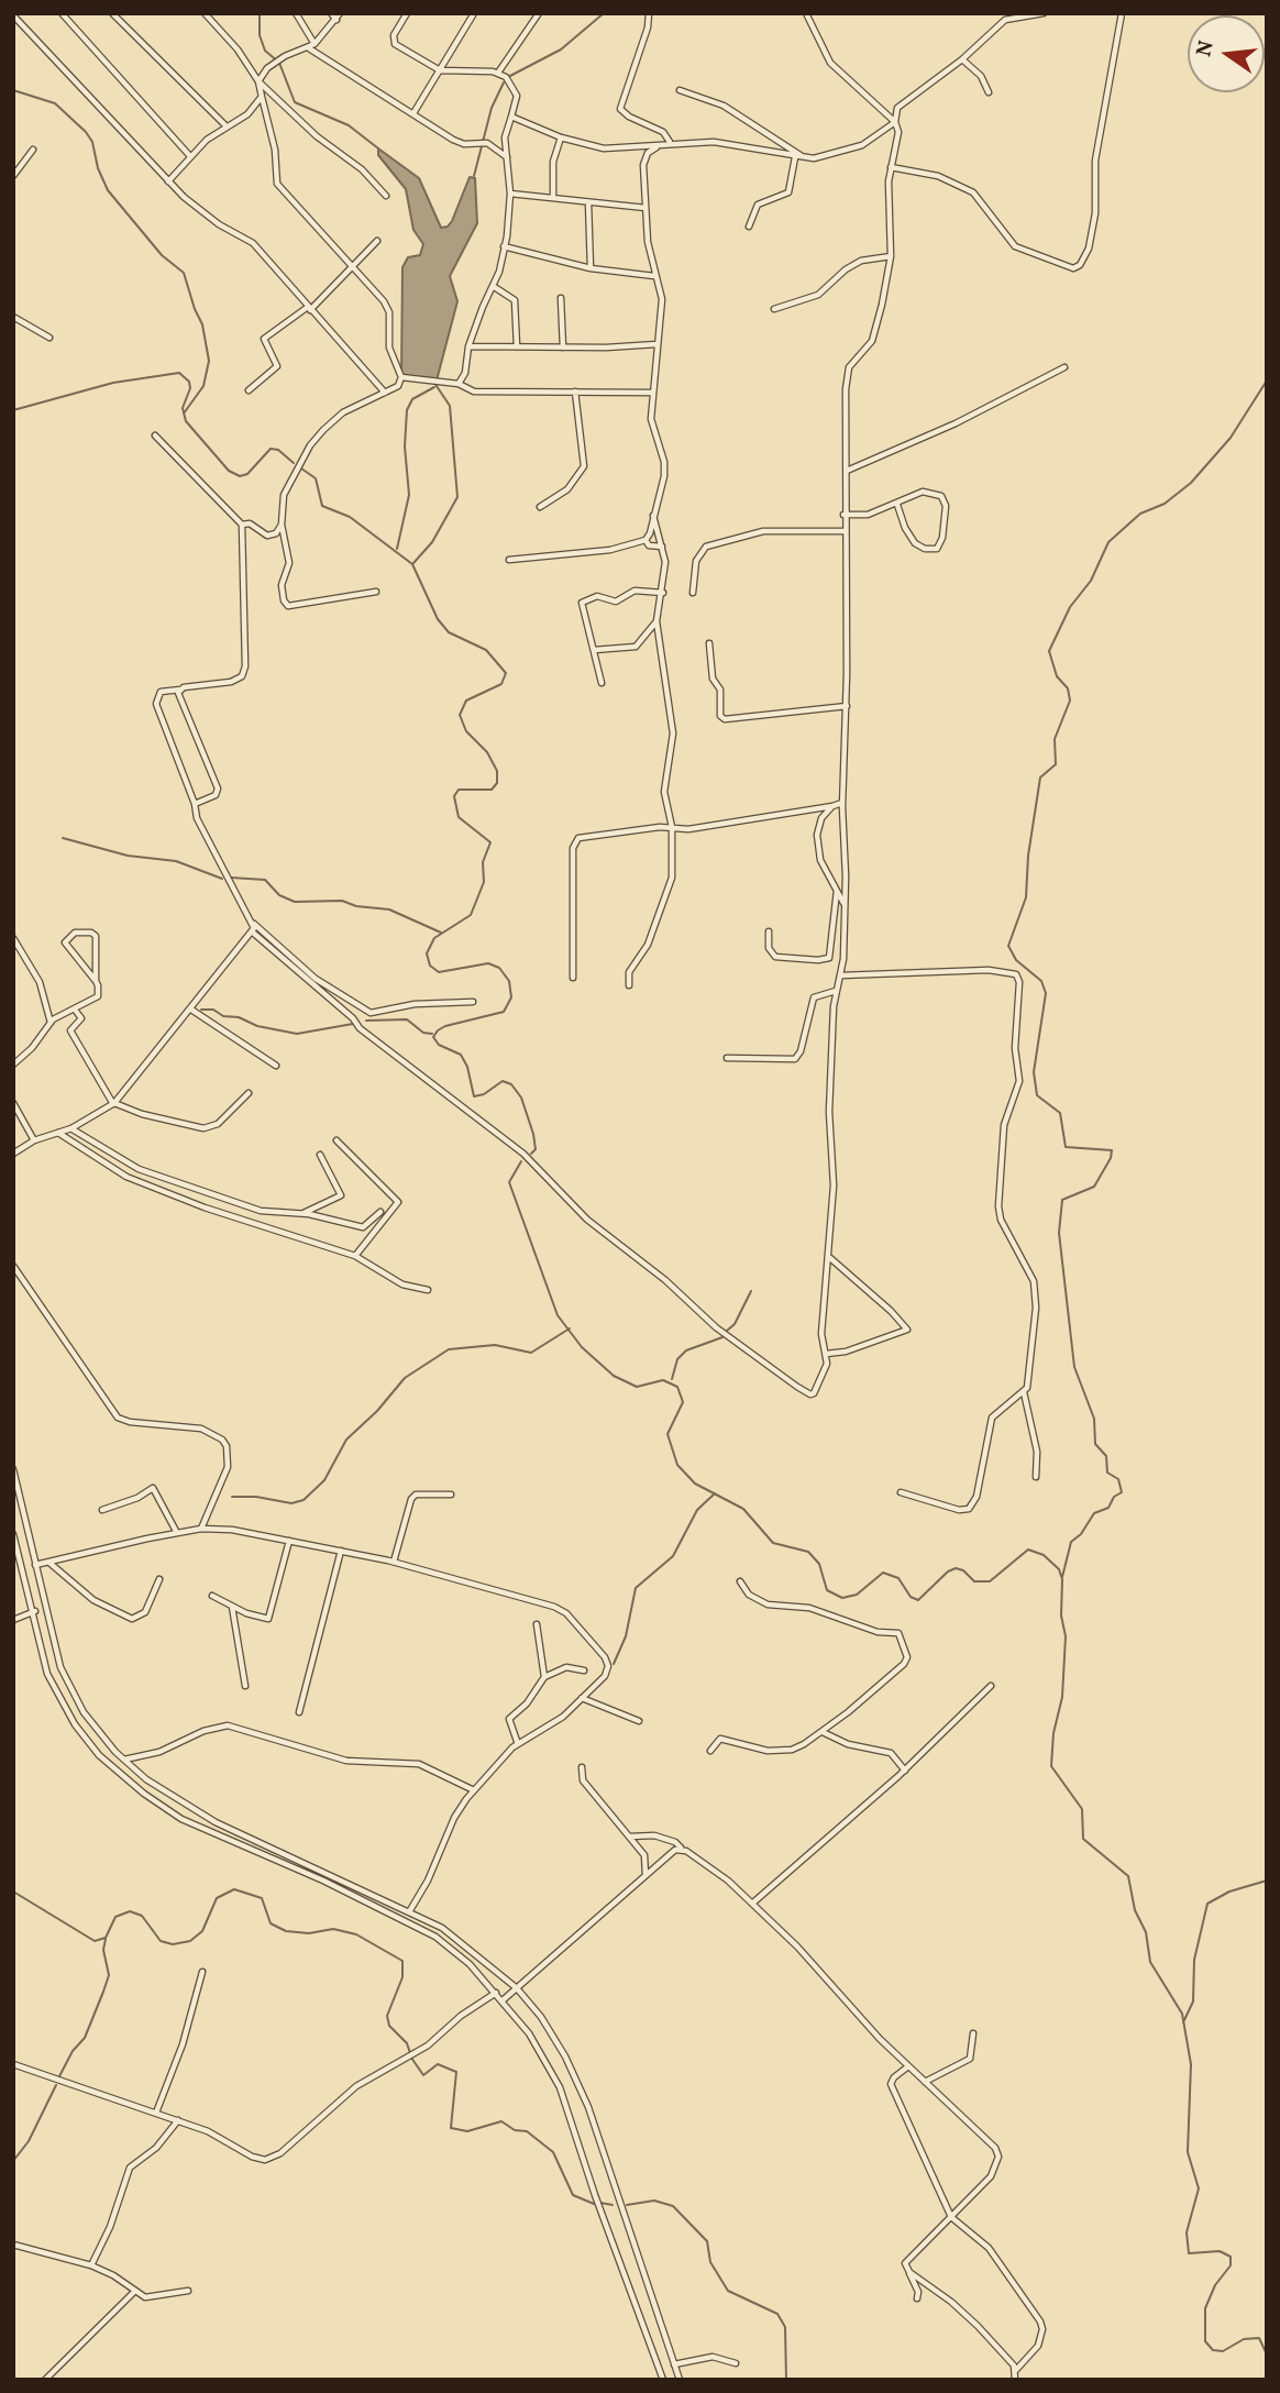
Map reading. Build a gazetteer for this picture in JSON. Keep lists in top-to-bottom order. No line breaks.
{"north":"left"}
